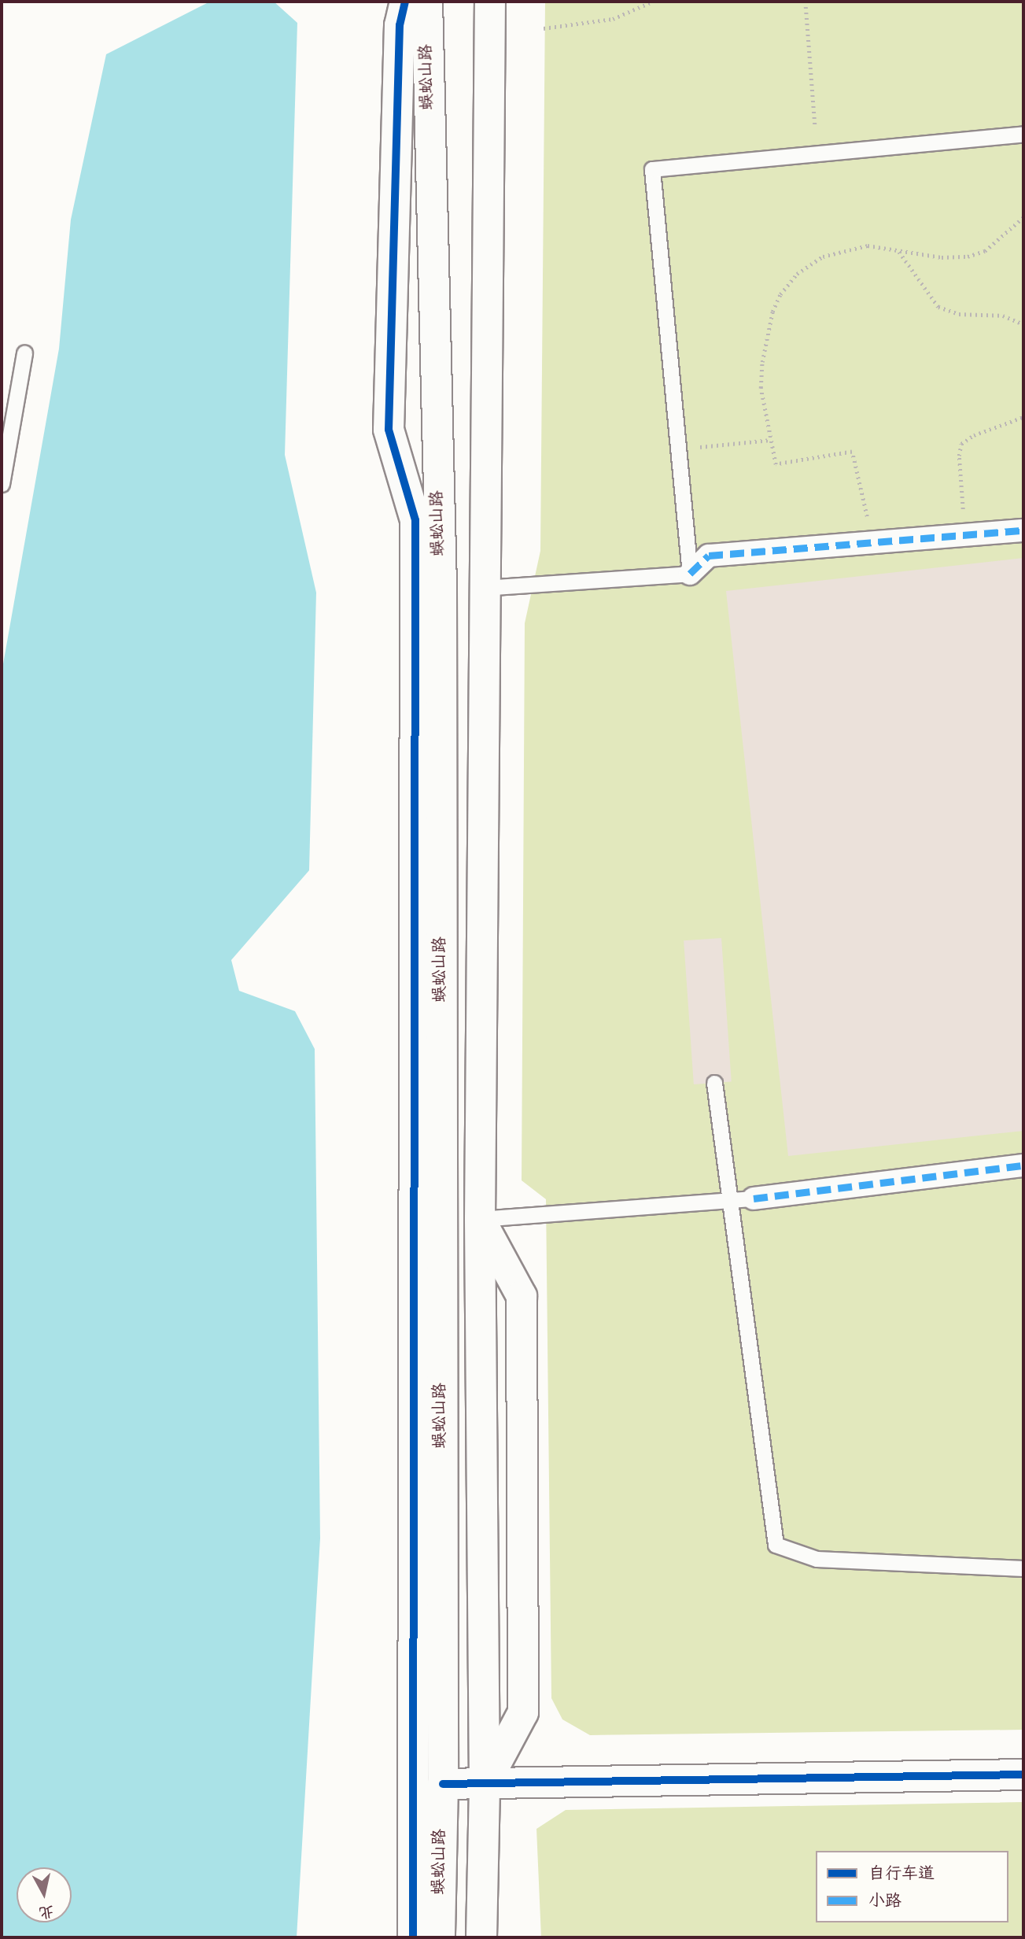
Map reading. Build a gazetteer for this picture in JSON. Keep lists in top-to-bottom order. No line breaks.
{"streets":{"street":["蜈蚣山路"]},"legend":["自行车道","小路"],"north":"bottom"}
